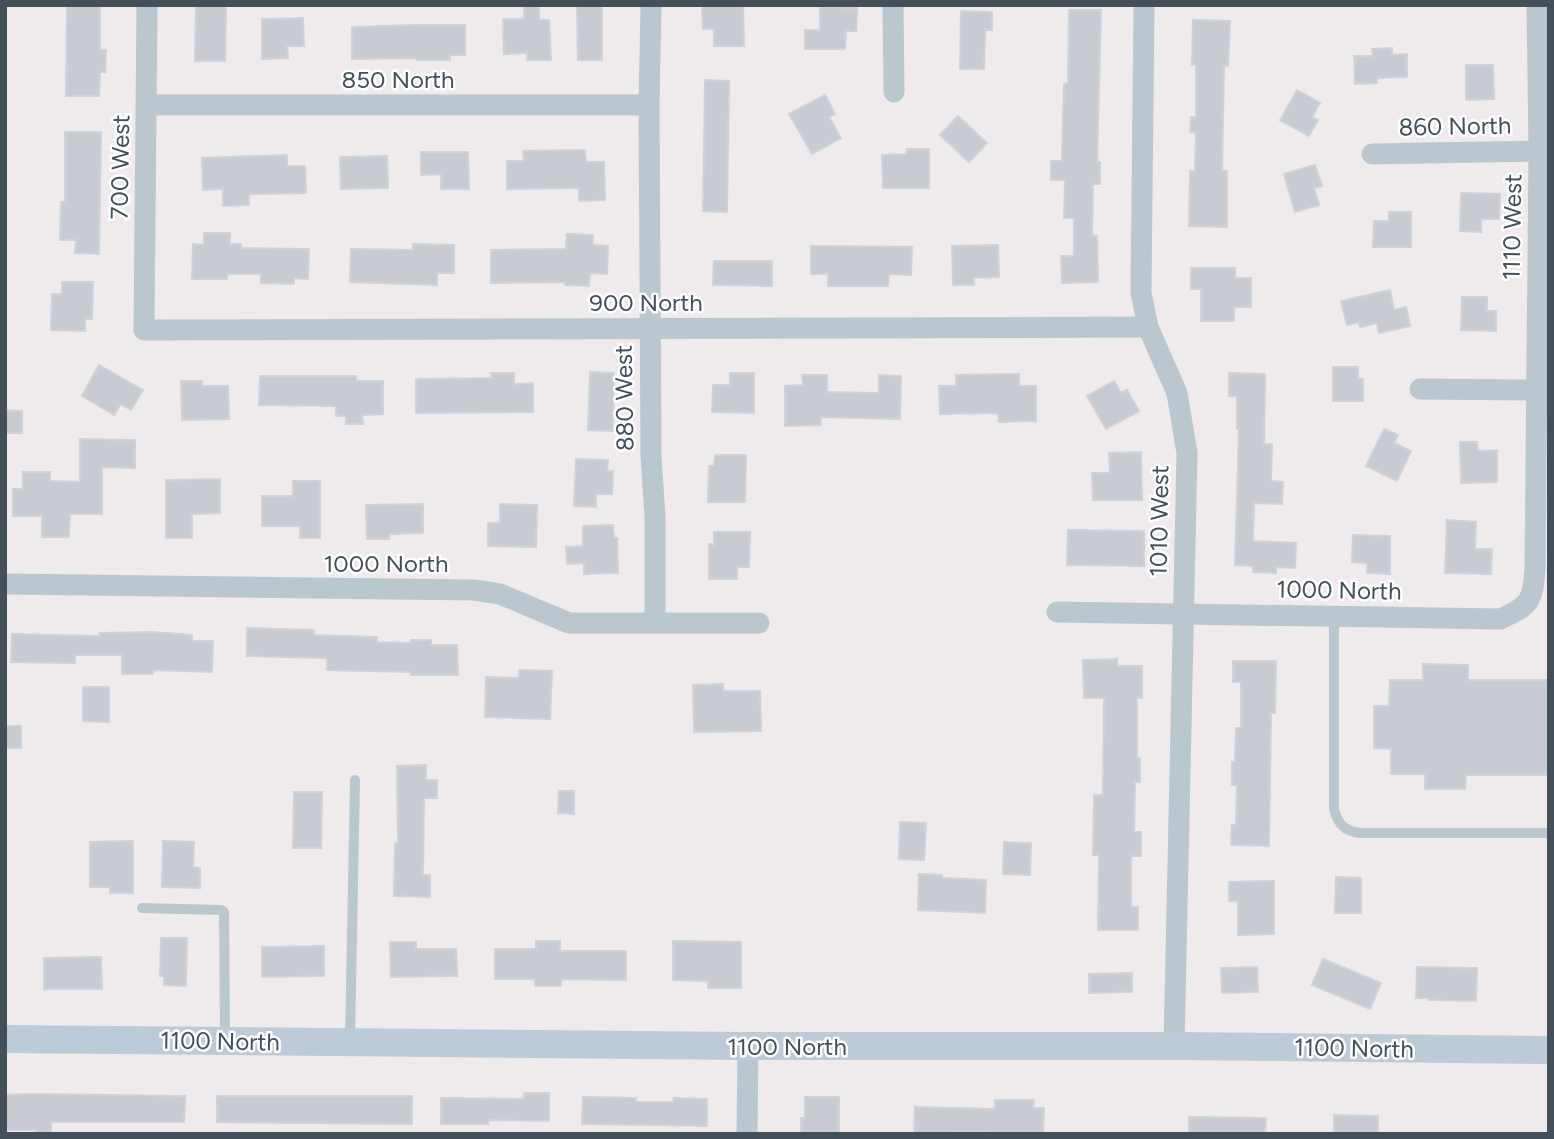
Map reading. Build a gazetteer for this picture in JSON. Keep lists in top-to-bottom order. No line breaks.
{"streets":{"main road":["1100 North"],"street":["850 North","860 North","700 West","1110 West","900 North","880 West","1010 West","1000 North"]},"crossings":[["850 North","700 West"],["850 North","880 West"],["860 North","1110 West"],["700 West","900 North"],["1110 West","1000 North"],["900 North","880 West"],["900 North","1010 West"],["880 West","1000 North"],["1010 West","1000 North"],["1010 West","1100 North"]]}
